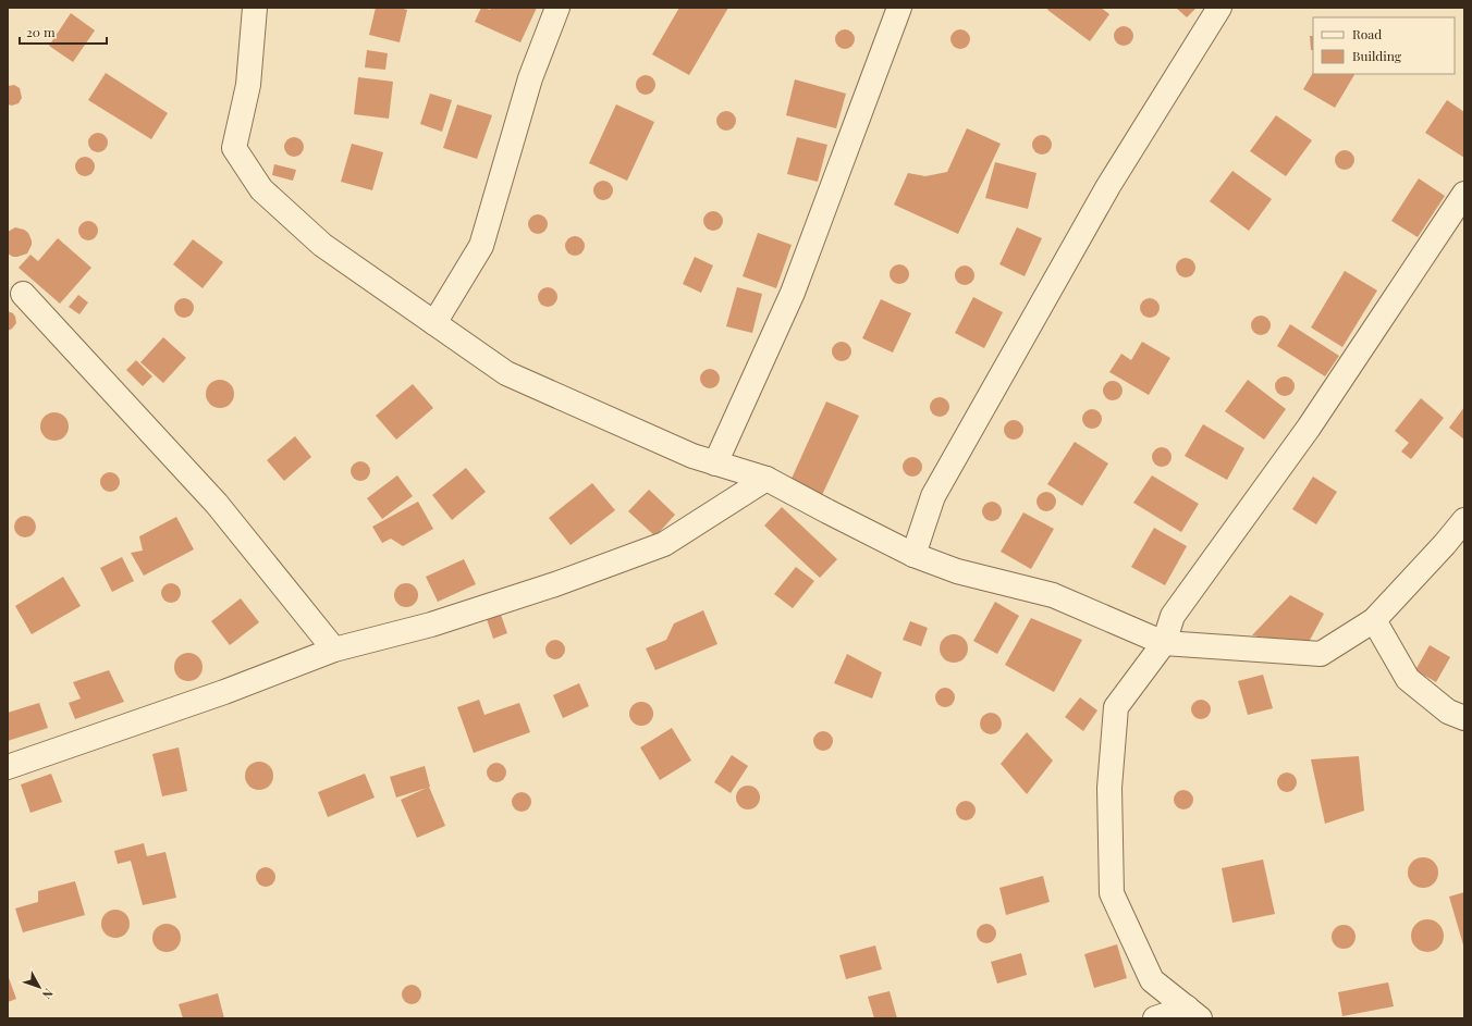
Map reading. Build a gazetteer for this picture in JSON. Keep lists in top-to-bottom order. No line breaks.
{"legend":["Road","Building"],"scale_bar":"20 m","north":"bottom right"}
